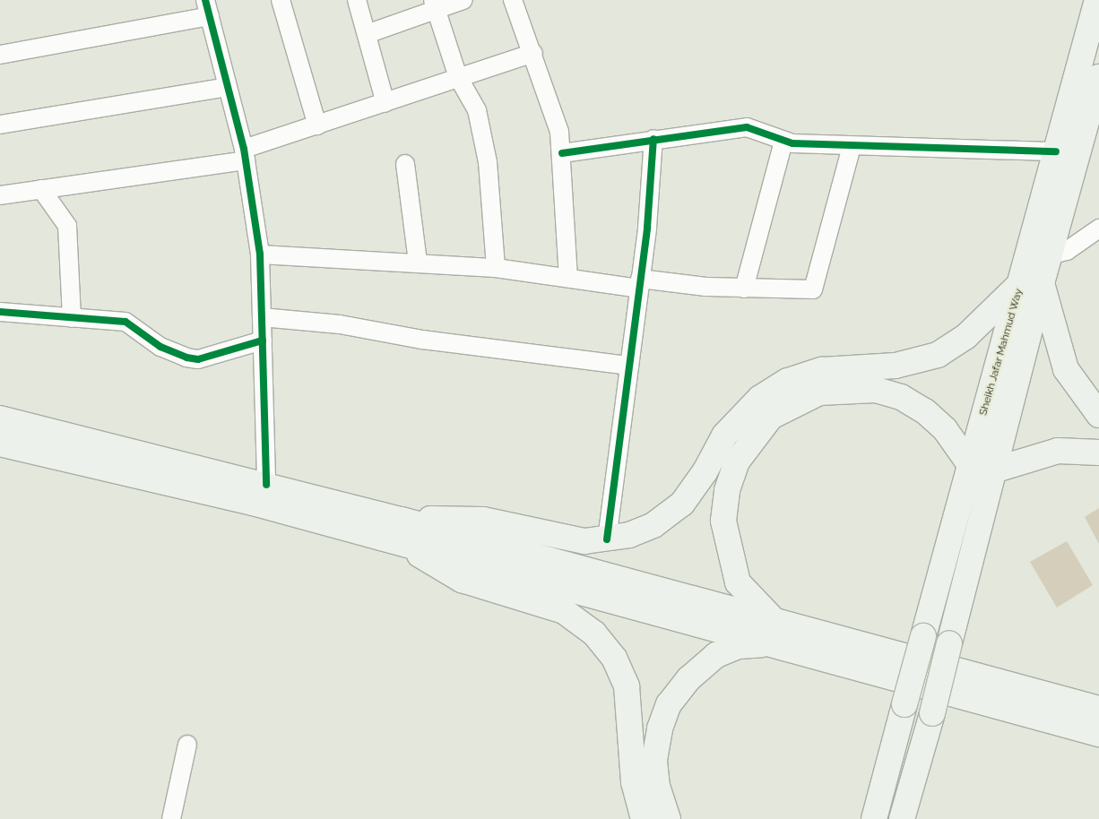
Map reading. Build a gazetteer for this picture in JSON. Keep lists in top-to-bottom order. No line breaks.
{"streets":{"main road":["Sheikh Jafar Mahmud Way"]}}
